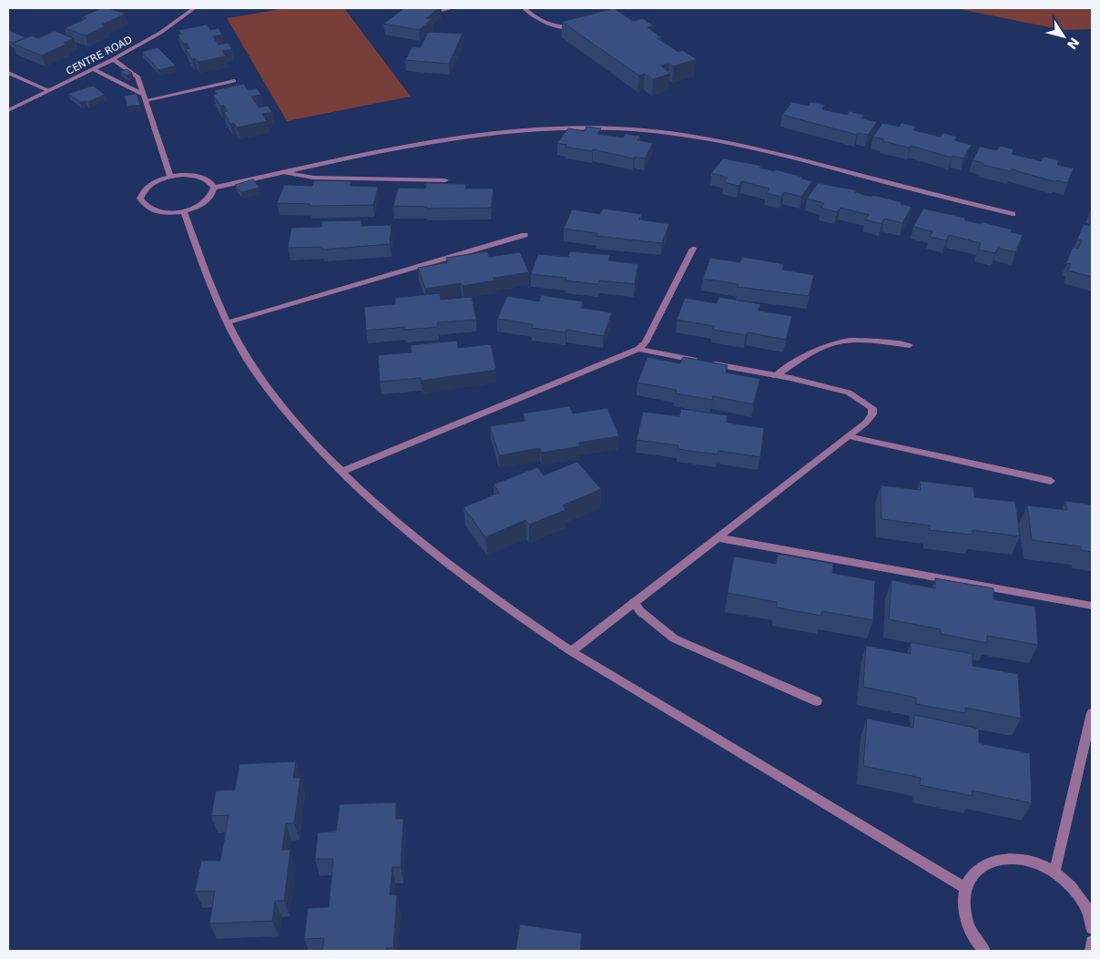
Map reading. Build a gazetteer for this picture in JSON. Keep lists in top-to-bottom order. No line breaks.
{"streets":{"street":["CENTRE ROAD"]},"north":"bottom right"}
